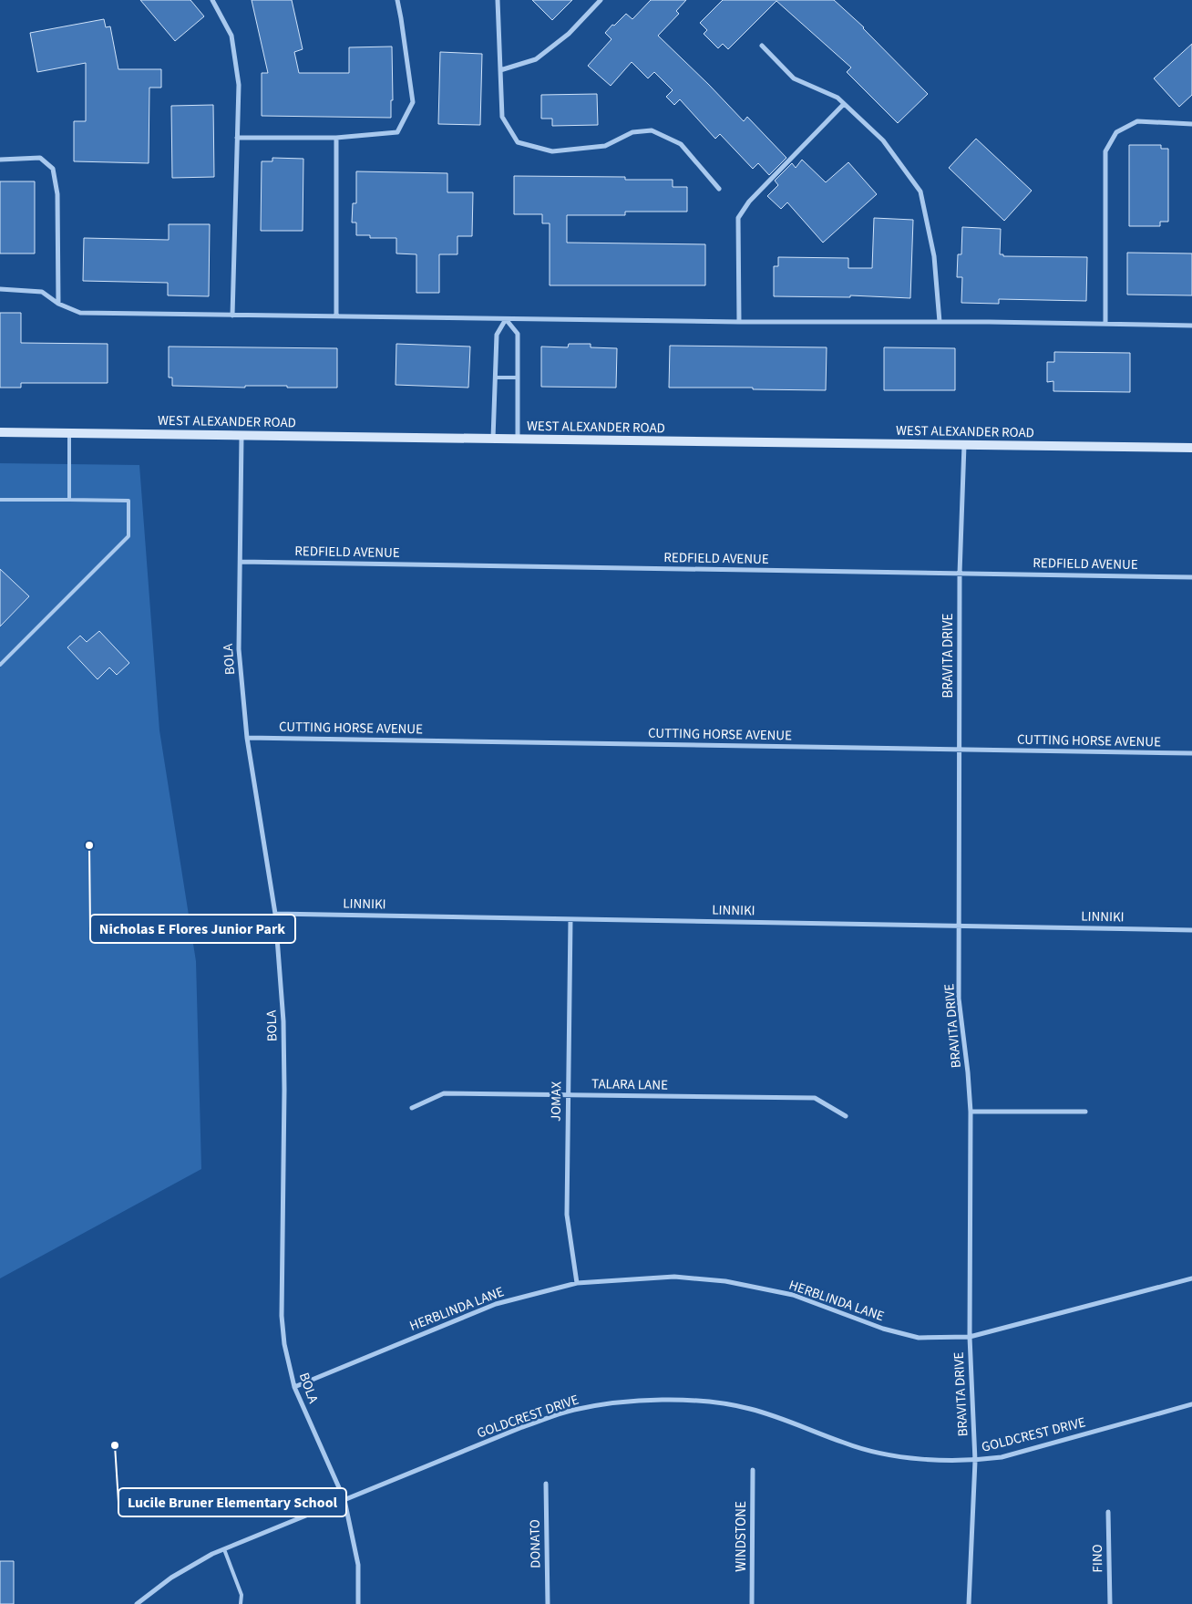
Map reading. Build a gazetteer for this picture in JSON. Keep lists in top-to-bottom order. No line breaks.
{"streets":{"main road":["WEST ALEXANDER ROAD"],"street":["REDFIELD AVENUE","BRAVITA DRIVE","BOLA","CUTTING HORSE AVENUE","LINNIKI","TALARA LANE","JOMAX","HERBLINDA LANE","GOLDCREST DRIVE","WINDSTONE","DONATO","FINO"]},"crossings":[["WEST ALEXANDER ROAD","BRAVITA DRIVE"],["WEST ALEXANDER ROAD","BOLA"],["REDFIELD AVENUE","BRAVITA DRIVE"],["REDFIELD AVENUE","BOLA"],["BRAVITA DRIVE","CUTTING HORSE AVENUE"],["BRAVITA DRIVE","LINNIKI"],["BRAVITA DRIVE","HERBLINDA LANE"],["BRAVITA DRIVE","GOLDCREST DRIVE"],["BOLA","CUTTING HORSE AVENUE"],["BOLA","LINNIKI"],["BOLA","HERBLINDA LANE"],["BOLA","GOLDCREST DRIVE"],["LINNIKI","JOMAX"],["TALARA LANE","JOMAX"],["JOMAX","HERBLINDA LANE"]],"places":["Nicholas E Flores Junior Park","Lucile Bruner Elementary School"]}
